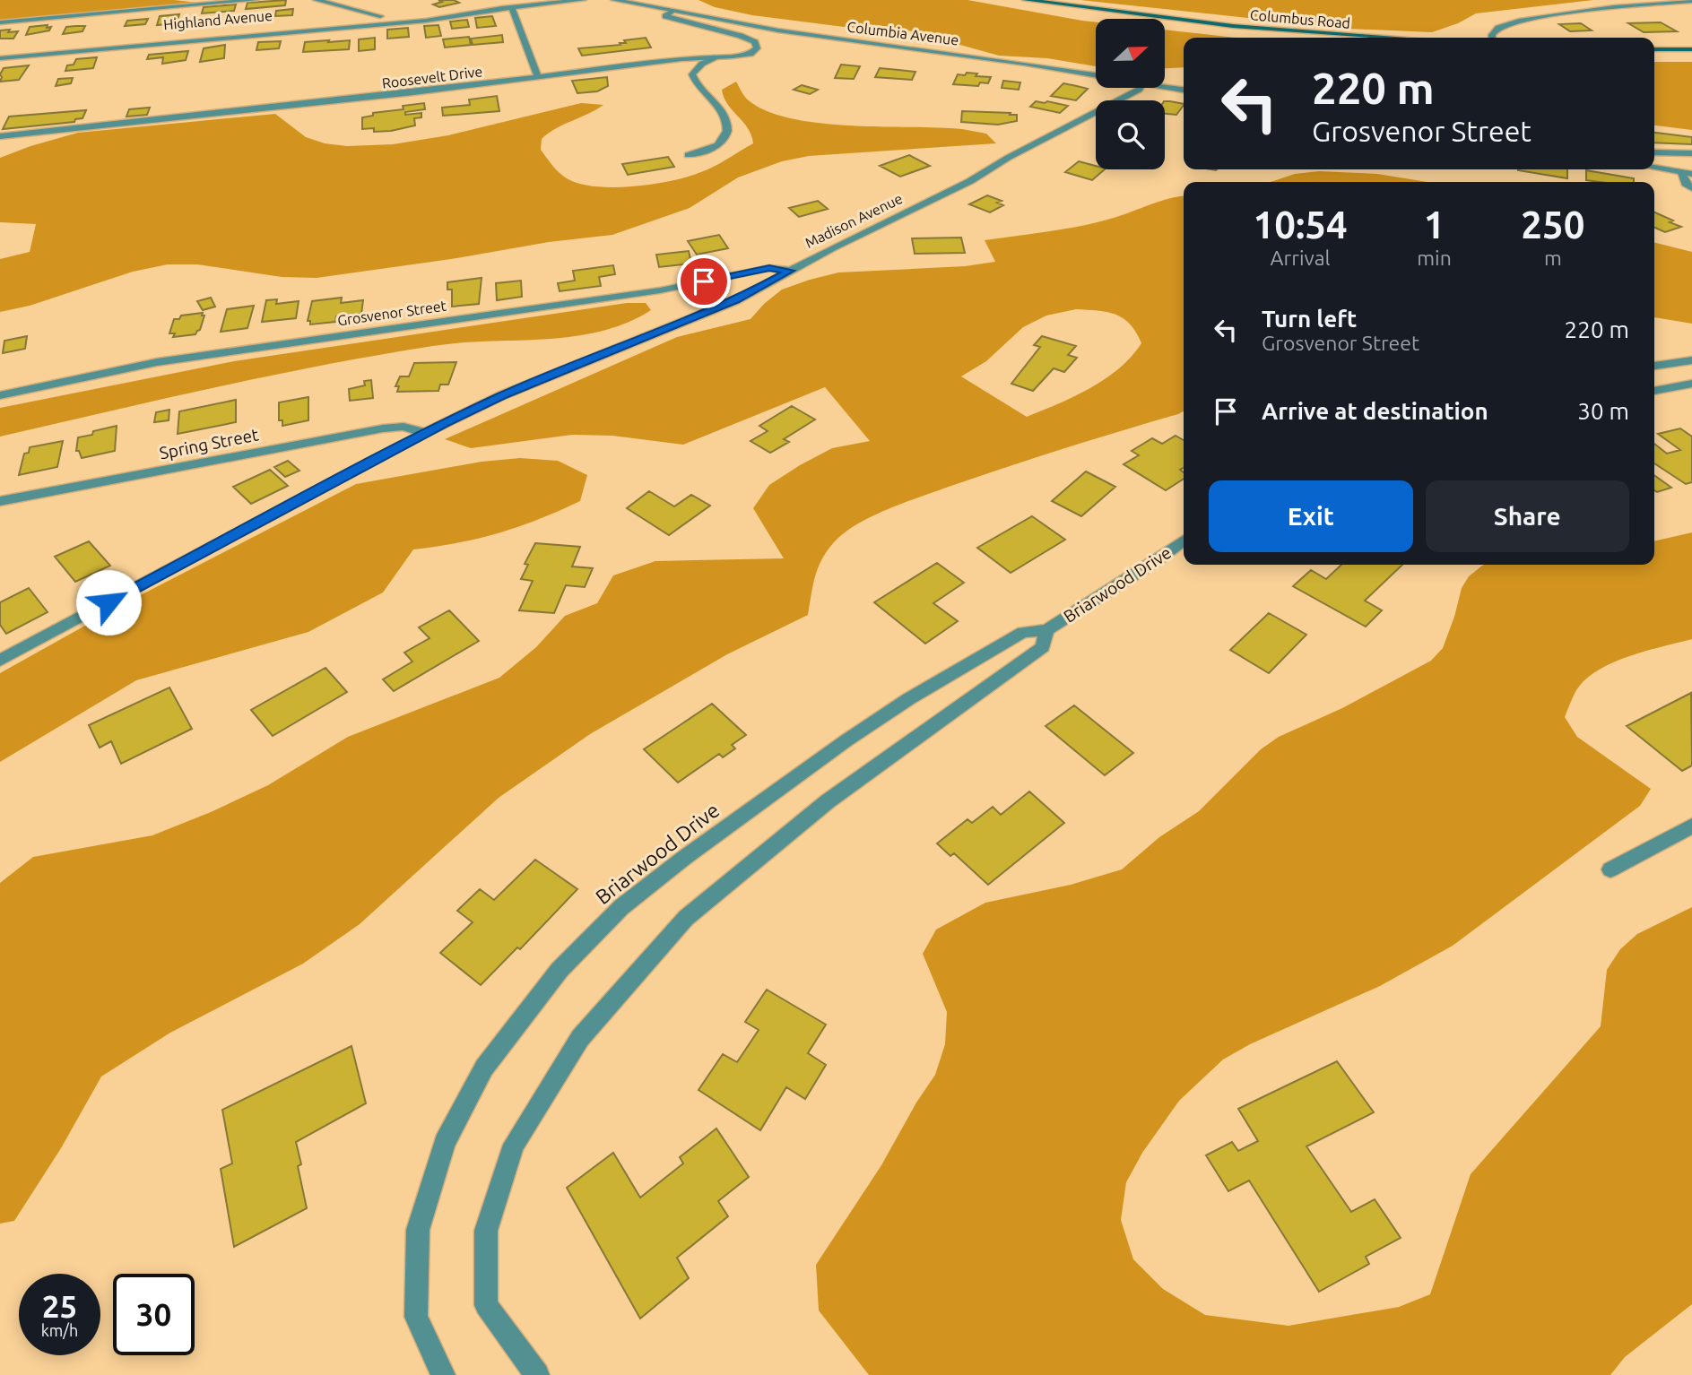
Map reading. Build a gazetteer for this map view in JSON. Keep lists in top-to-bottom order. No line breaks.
{"streets":{"main road":["Columbus Road"],"street":["Highland Avenue","Columbia Avenue","Roosevelt Drive","Madison Avenue","Grosvenor Street","Spring Street","Briarwood Drive"]},"crossings":[["Columbia Avenue","Roosevelt Drive"],["Madison Avenue","Grosvenor Street"],["Madison Avenue","Spring Street"]],"north":"right","page":{"turn":["220 m","Grosvenor Street"],"eta":["10:54","Arrival","1","min","250","m"],"list":[{"name":"Turn left","note":"Grosvenor Street","value":"220 m"},{"name":"Arrive at destination","value":"30 m"}],"buttons":["Exit","Share"],"speed":"25 km/h","limit":"30"}}
